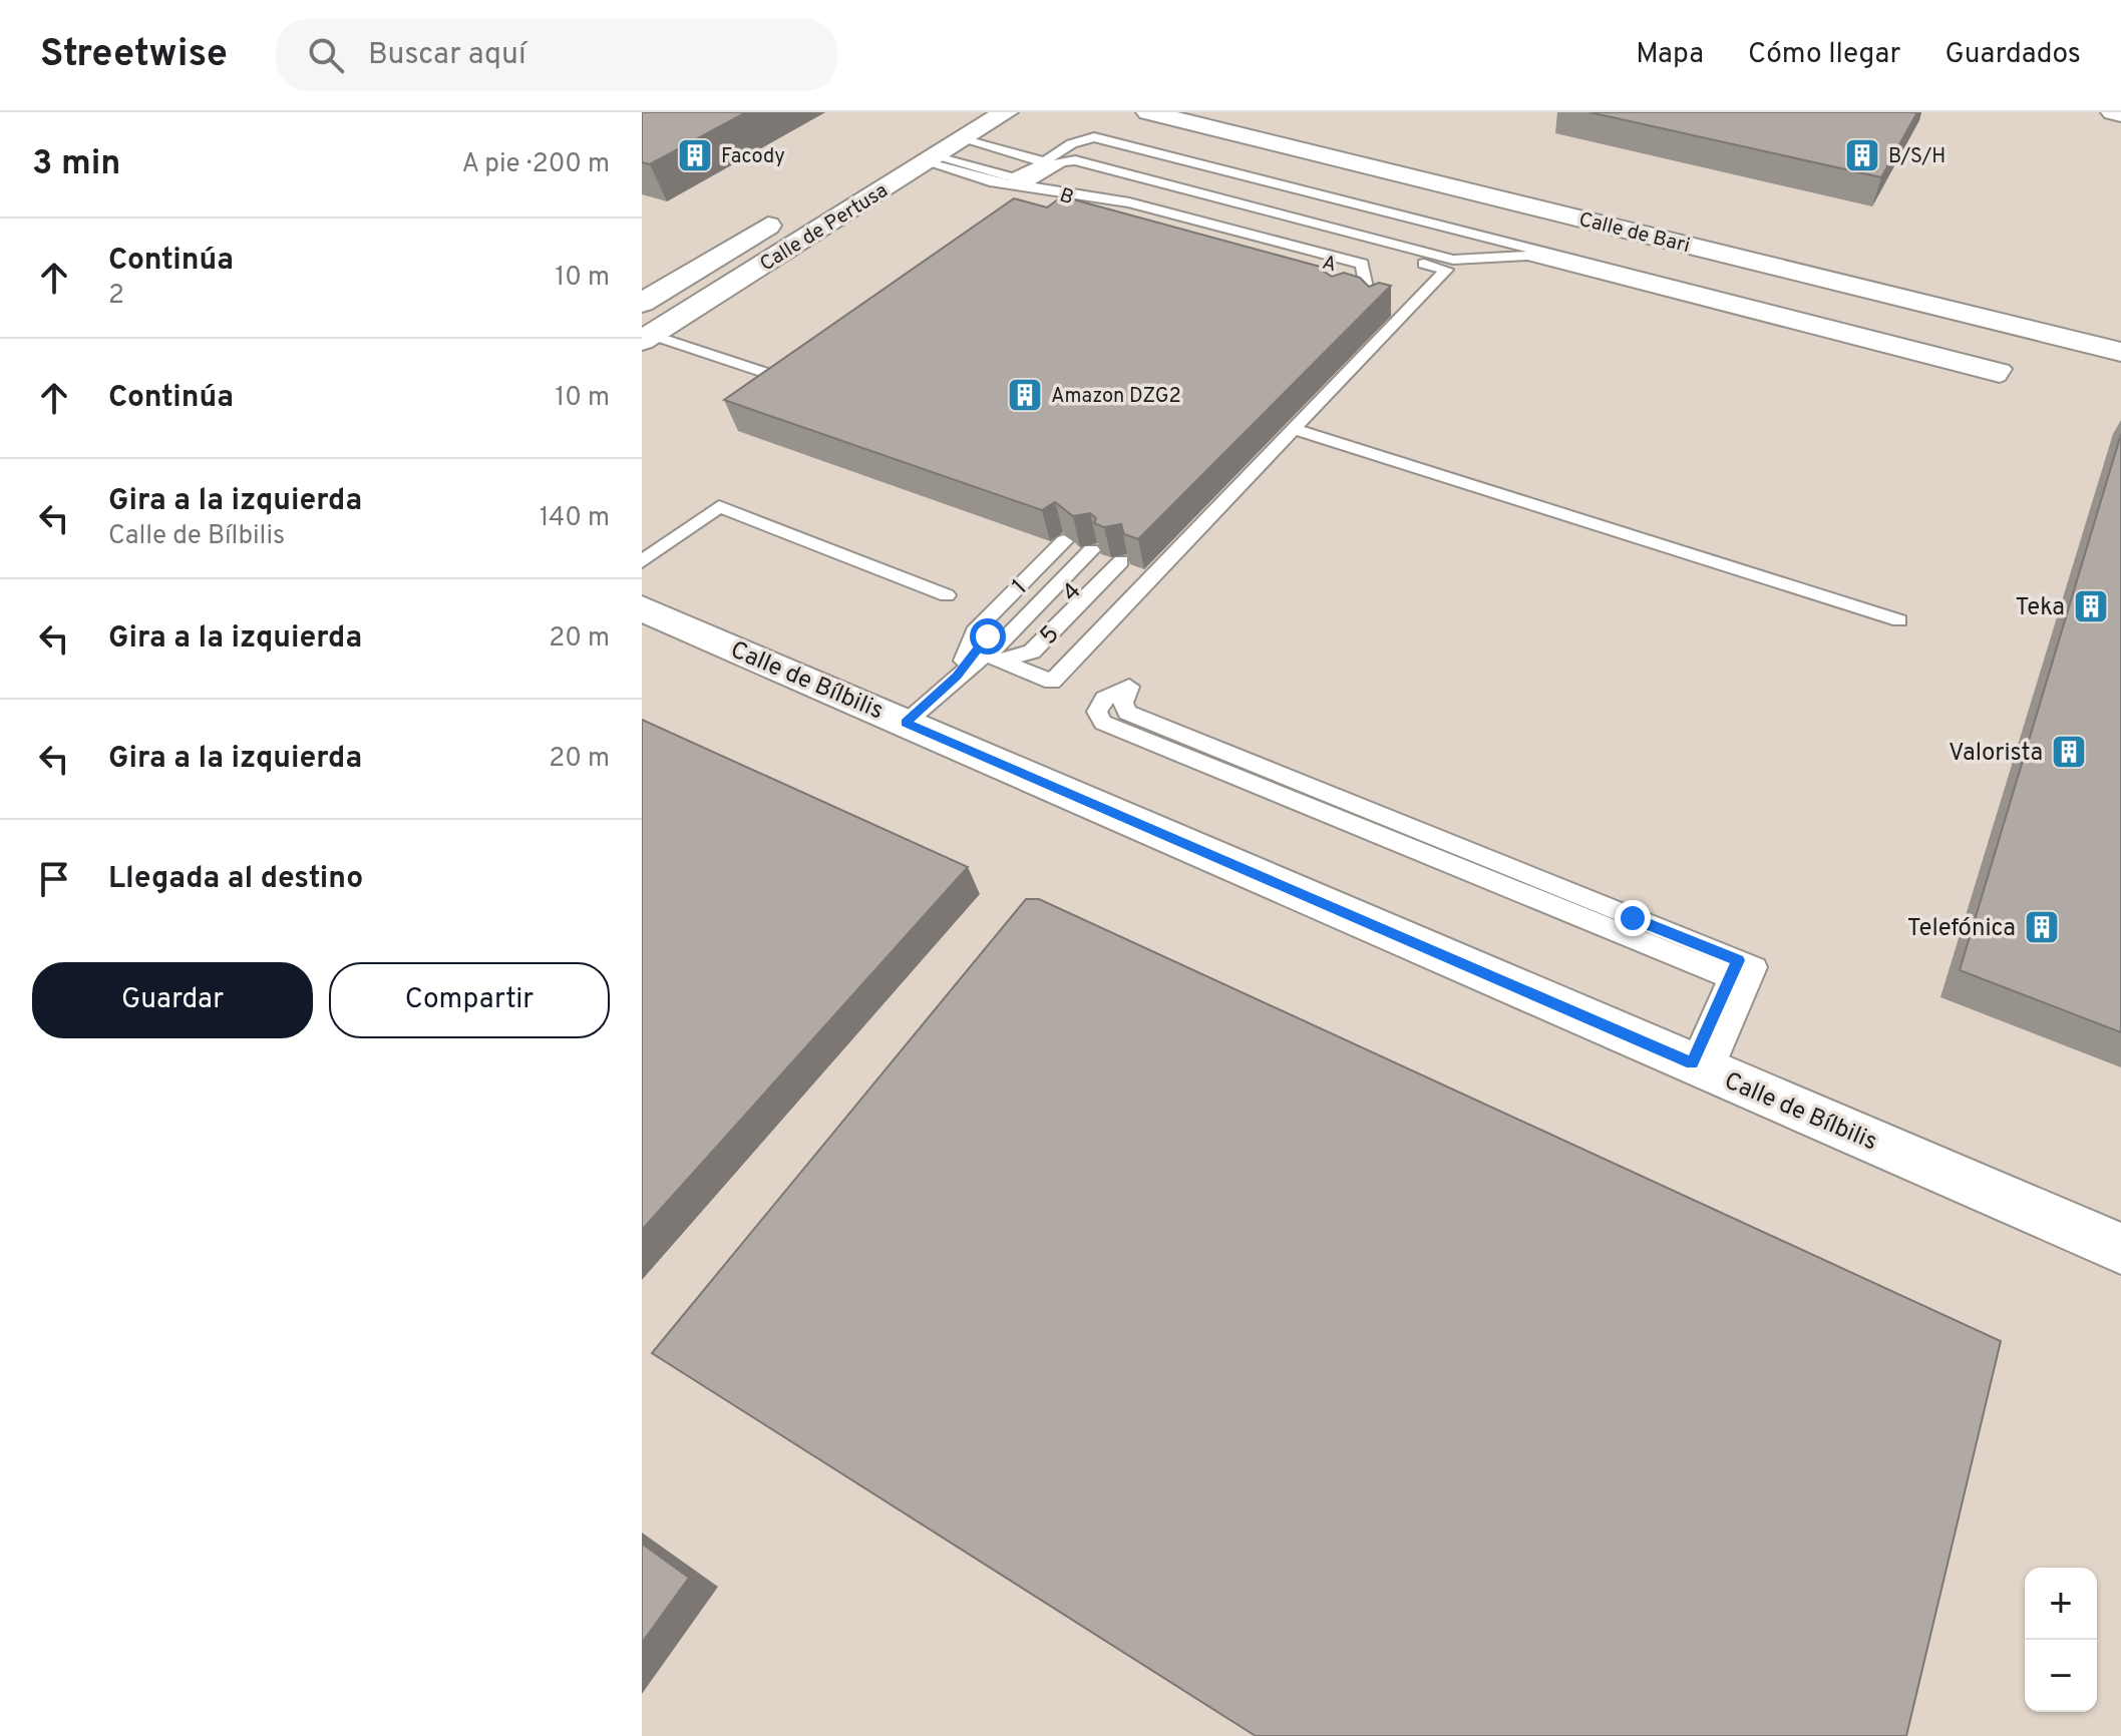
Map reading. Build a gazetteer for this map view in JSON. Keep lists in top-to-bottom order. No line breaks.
{"streets":{"street":["Calle de Pertusa","Calle de Bari","Calle de Bílbilis"],"lane":["B","1","5"]},"crossings":[["1","5"]],"places":{"building":["Facody","B/S/H","Amazon DZG2","Teka","Valorista","Telefónica"]},"page":{"header":"Streetwise","search":"Buscar aquí","nav":["Mapa","Cómo llegar","Guardados"],"heading":["3 min","A pie · 200 m"],"list":[["Continúa","2","10 m"],["Continúa","10 m"],["Gira a la izquierda","Calle de Bílbilis","140 m"],["Gira a la izquierda","20 m"],["Gira a la izquierda","20 m"],"Llegada al destino"],"buttons":["Guardar","Compartir"],"map_buttons":["+","−"]}}
